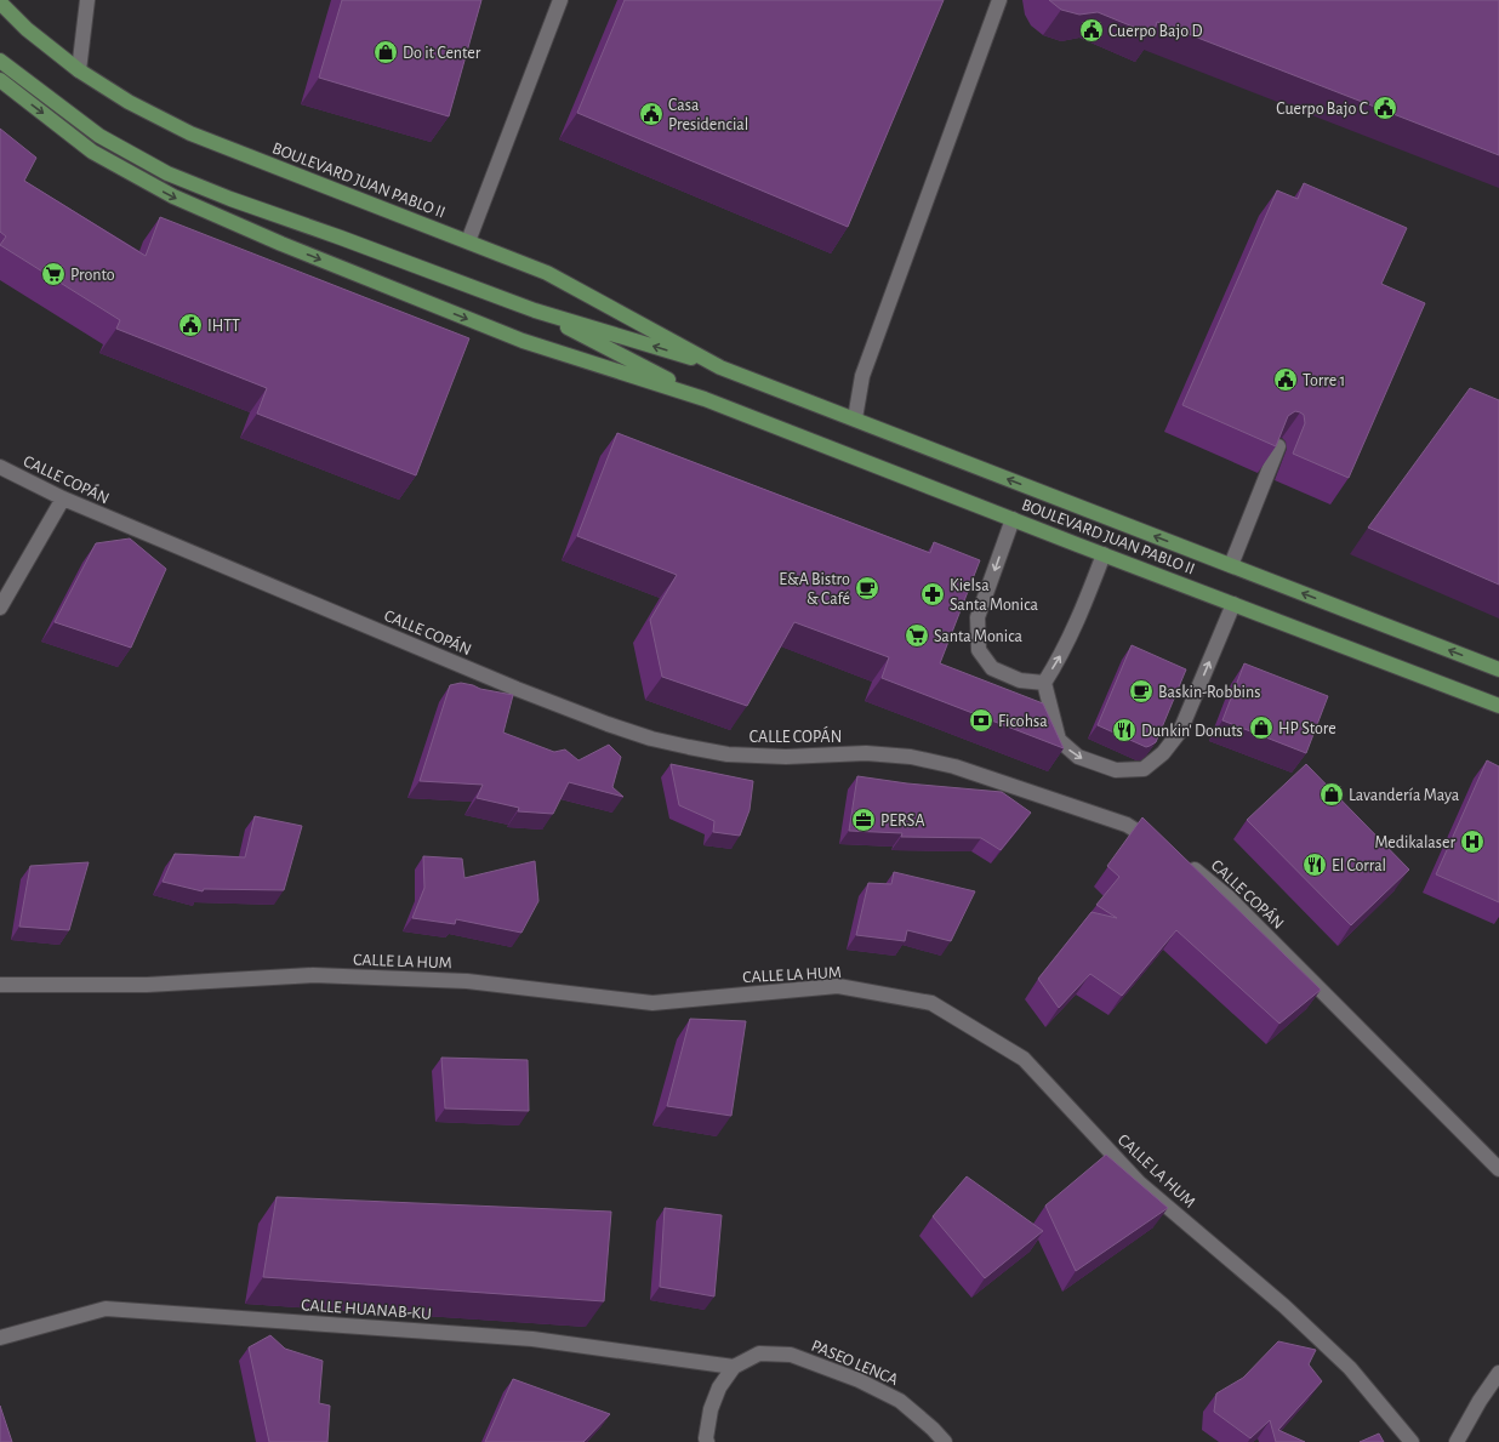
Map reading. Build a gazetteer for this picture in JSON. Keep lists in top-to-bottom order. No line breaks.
{"streets":{"main road":["BOULEVARD JUAN PABLO II"],"street":["CALLE COPÁN","CALLE LA HUM","CALLE HUANAB-KU","PASEO LENCA"]},"crossings":[["CALLE HUANAB-KU","PASEO LENCA"]],"places":{"public building":["Cuerpo Bajo D","Cuerpo Bajo C","Casa Presidencial","IHTT","Torre 1"],"shop":["Do it Center","HP Store","Lavandería Maya"],"supermarket":["Pronto","Santa Monica"],"cafe":["E&A Bistro & Café","Baskin-Robbins"],"pharmacy":["Kielsa Santa Monica"],"bank":["Ficohsa"],"restaurant":["Dunkin' Donuts","El Corral"],"office":["PERSA"],"hospital":["Medikalaser"]}}
